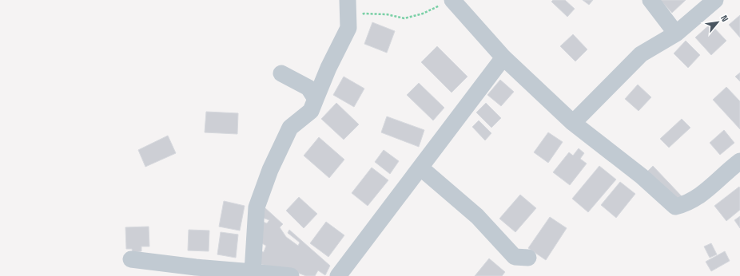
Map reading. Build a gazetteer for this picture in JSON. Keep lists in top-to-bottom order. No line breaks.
{"north":"top right"}
